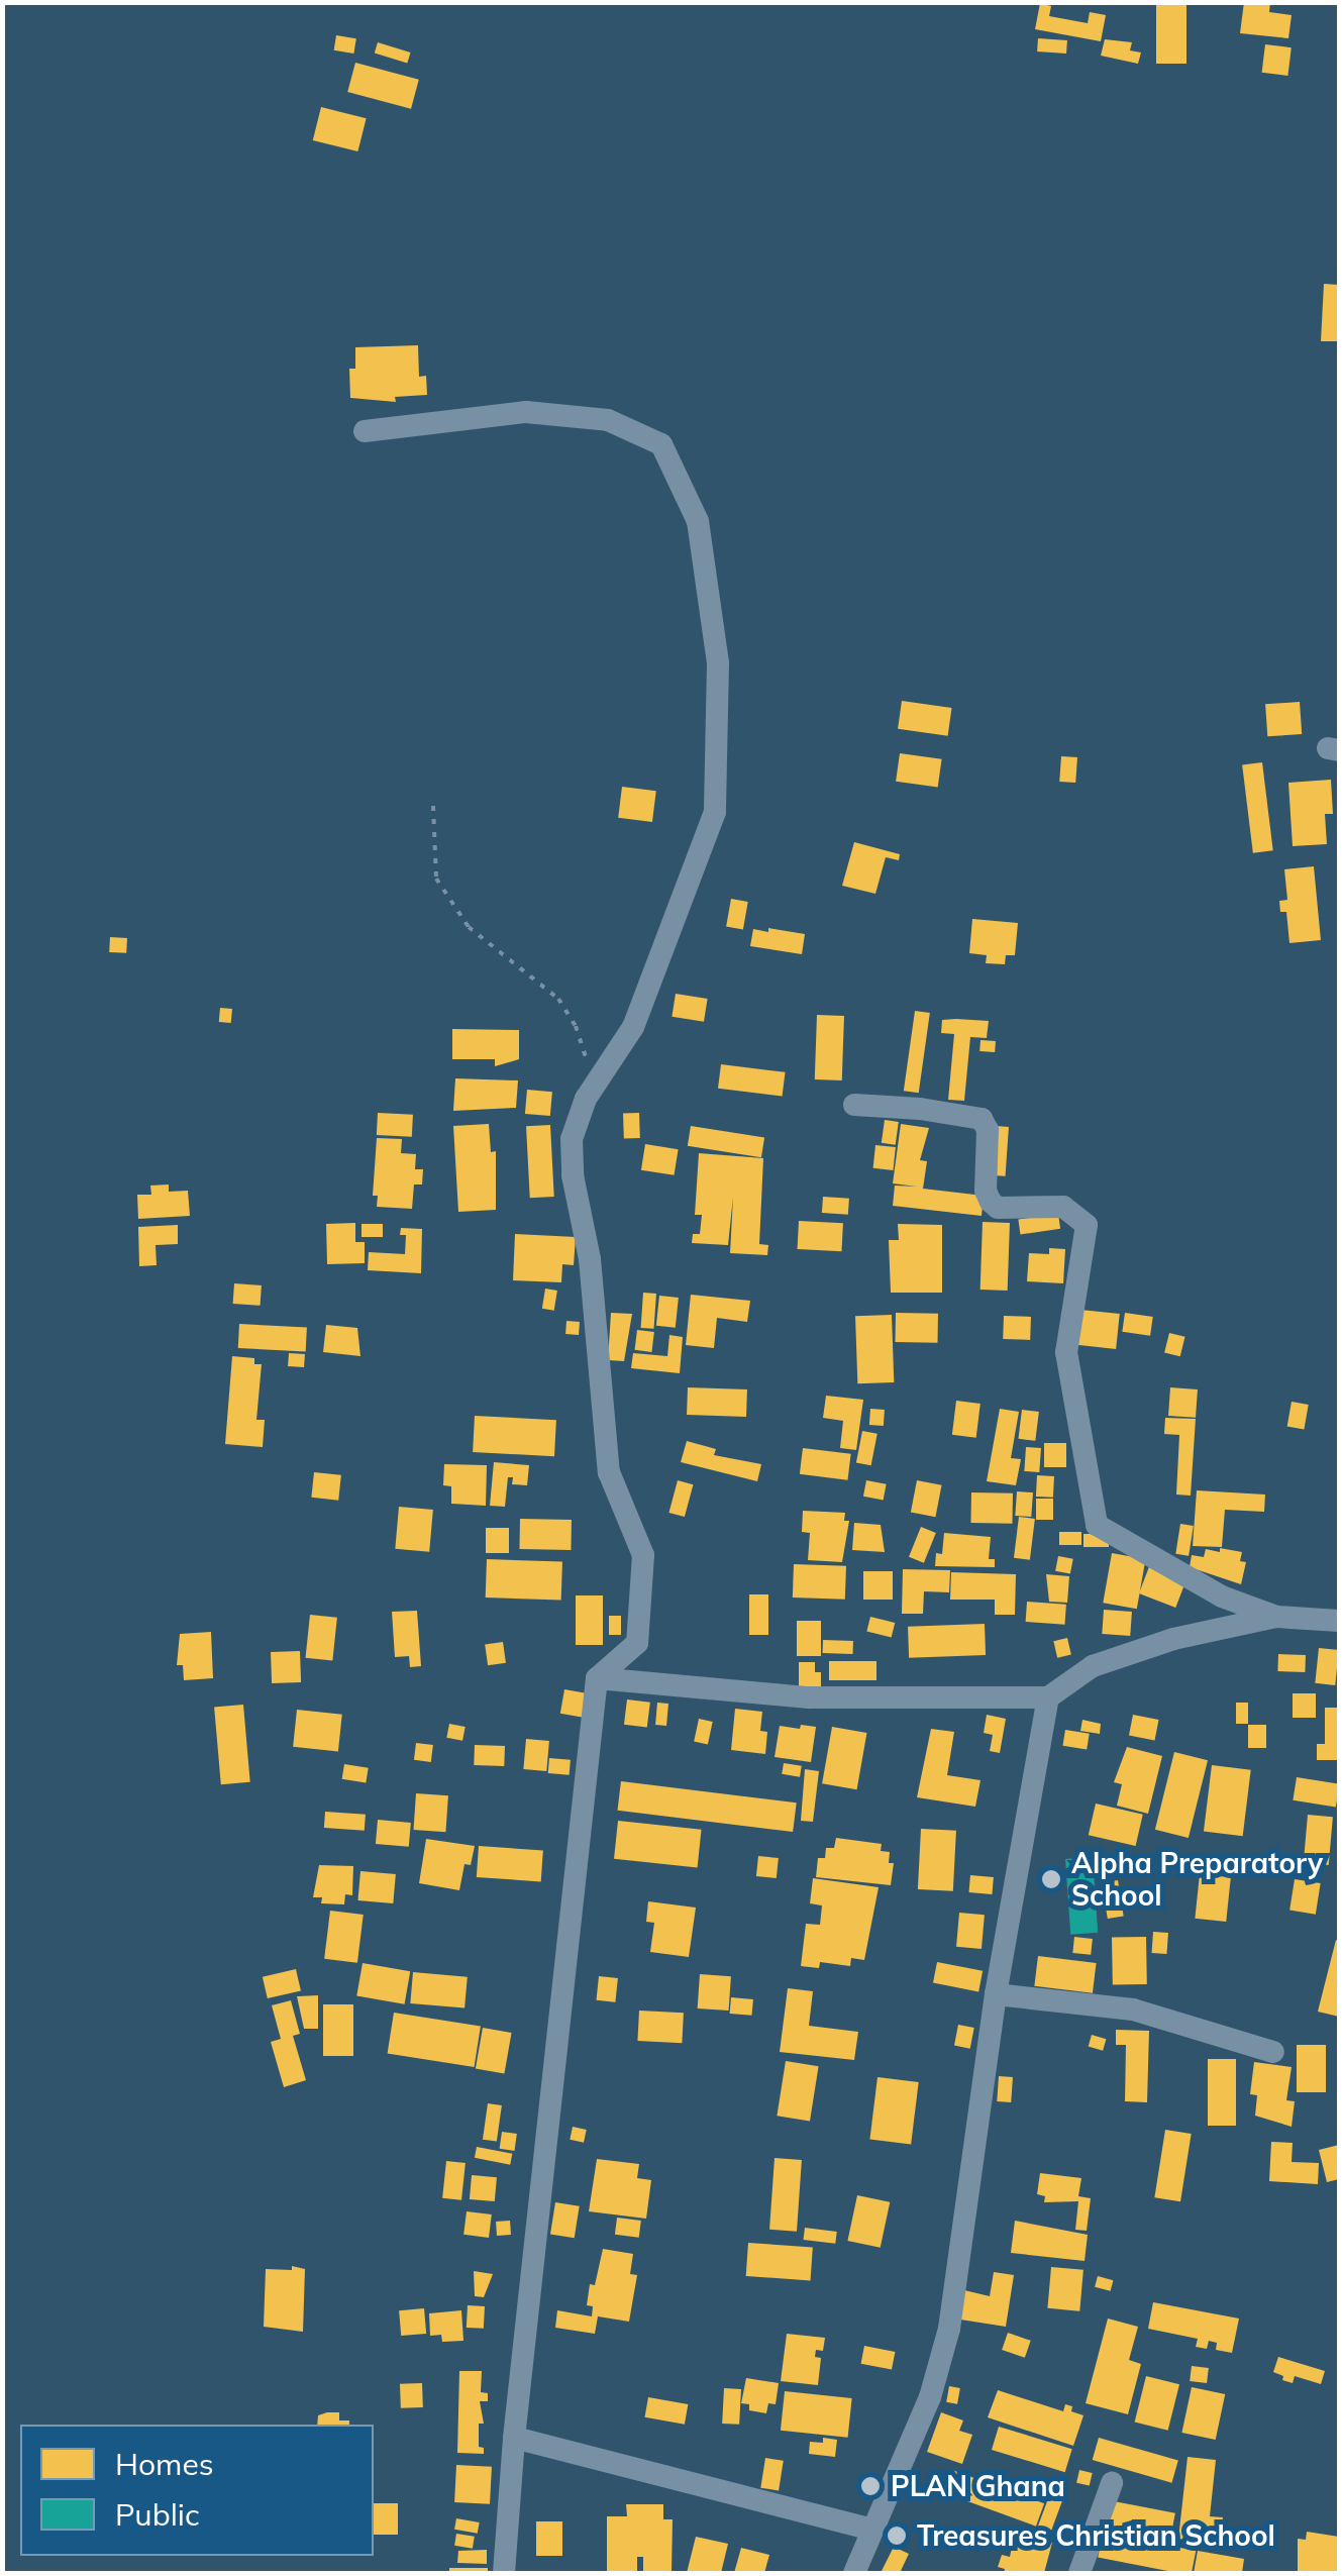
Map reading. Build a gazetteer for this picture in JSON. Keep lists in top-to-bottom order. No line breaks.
{"places":["Alpha Preparatory School","PLAN Ghana","Treasures Christian School"],"legend":["Homes","Public"]}
